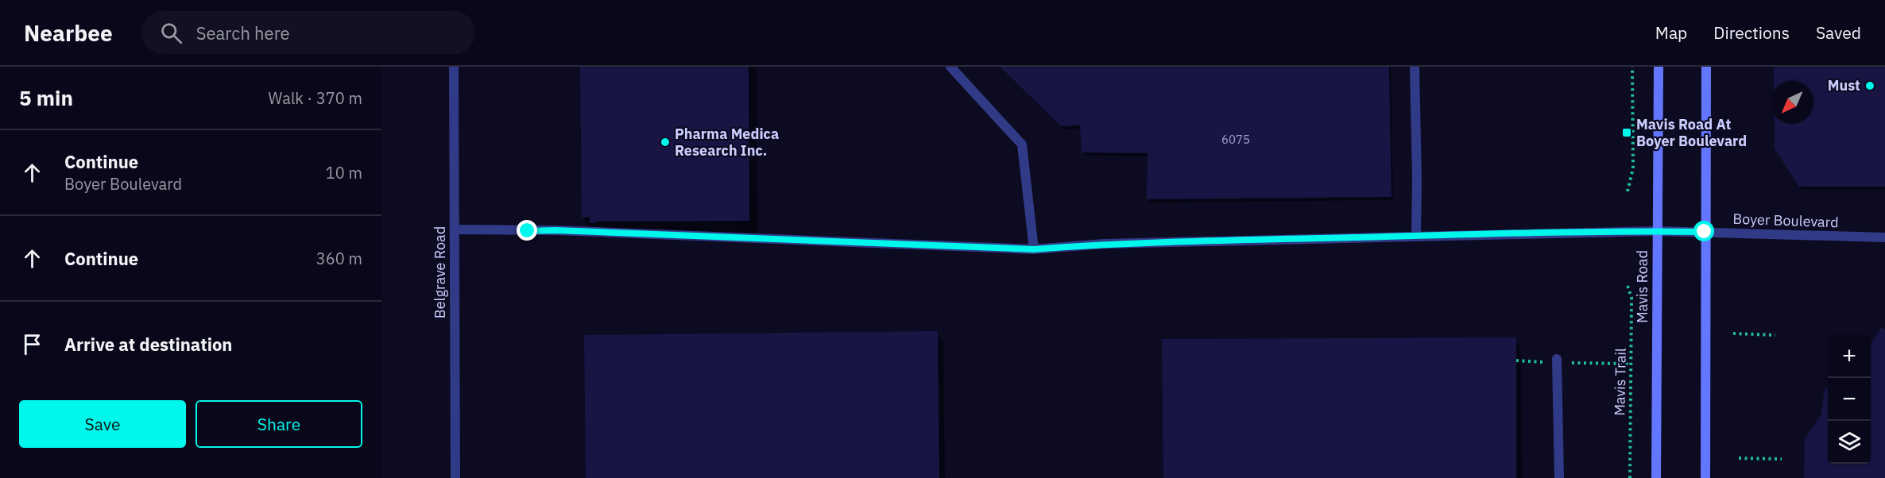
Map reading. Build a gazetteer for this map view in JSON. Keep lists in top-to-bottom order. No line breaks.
{"streets":{"main road":["Mavis Road"],"street":["Boyer Boulevard","Belgrave Road"],"path":["Mavis Trail"]},"crossings":[["Boyer Boulevard","Belgrave Road"],["Boyer Boulevard","Mavis Road"]],"places":{"other":["Must","Pharma Medica Research Inc."],"transit":["Mavis Road At Boyer Boulevard"]},"house_numbers":["6075"],"north":"bottom left","page":{"header":"Nearbee","search":"Search here","nav":["Map","Directions","Saved"],"heading":["5 min","Walk · 370 m"],"list":[["Continue","Boyer Boulevard","10 m"],["Continue","360 m"],"Arrive at destination"],"map_buttons":["+","−"],"buttons":["Save","Share"]}}
